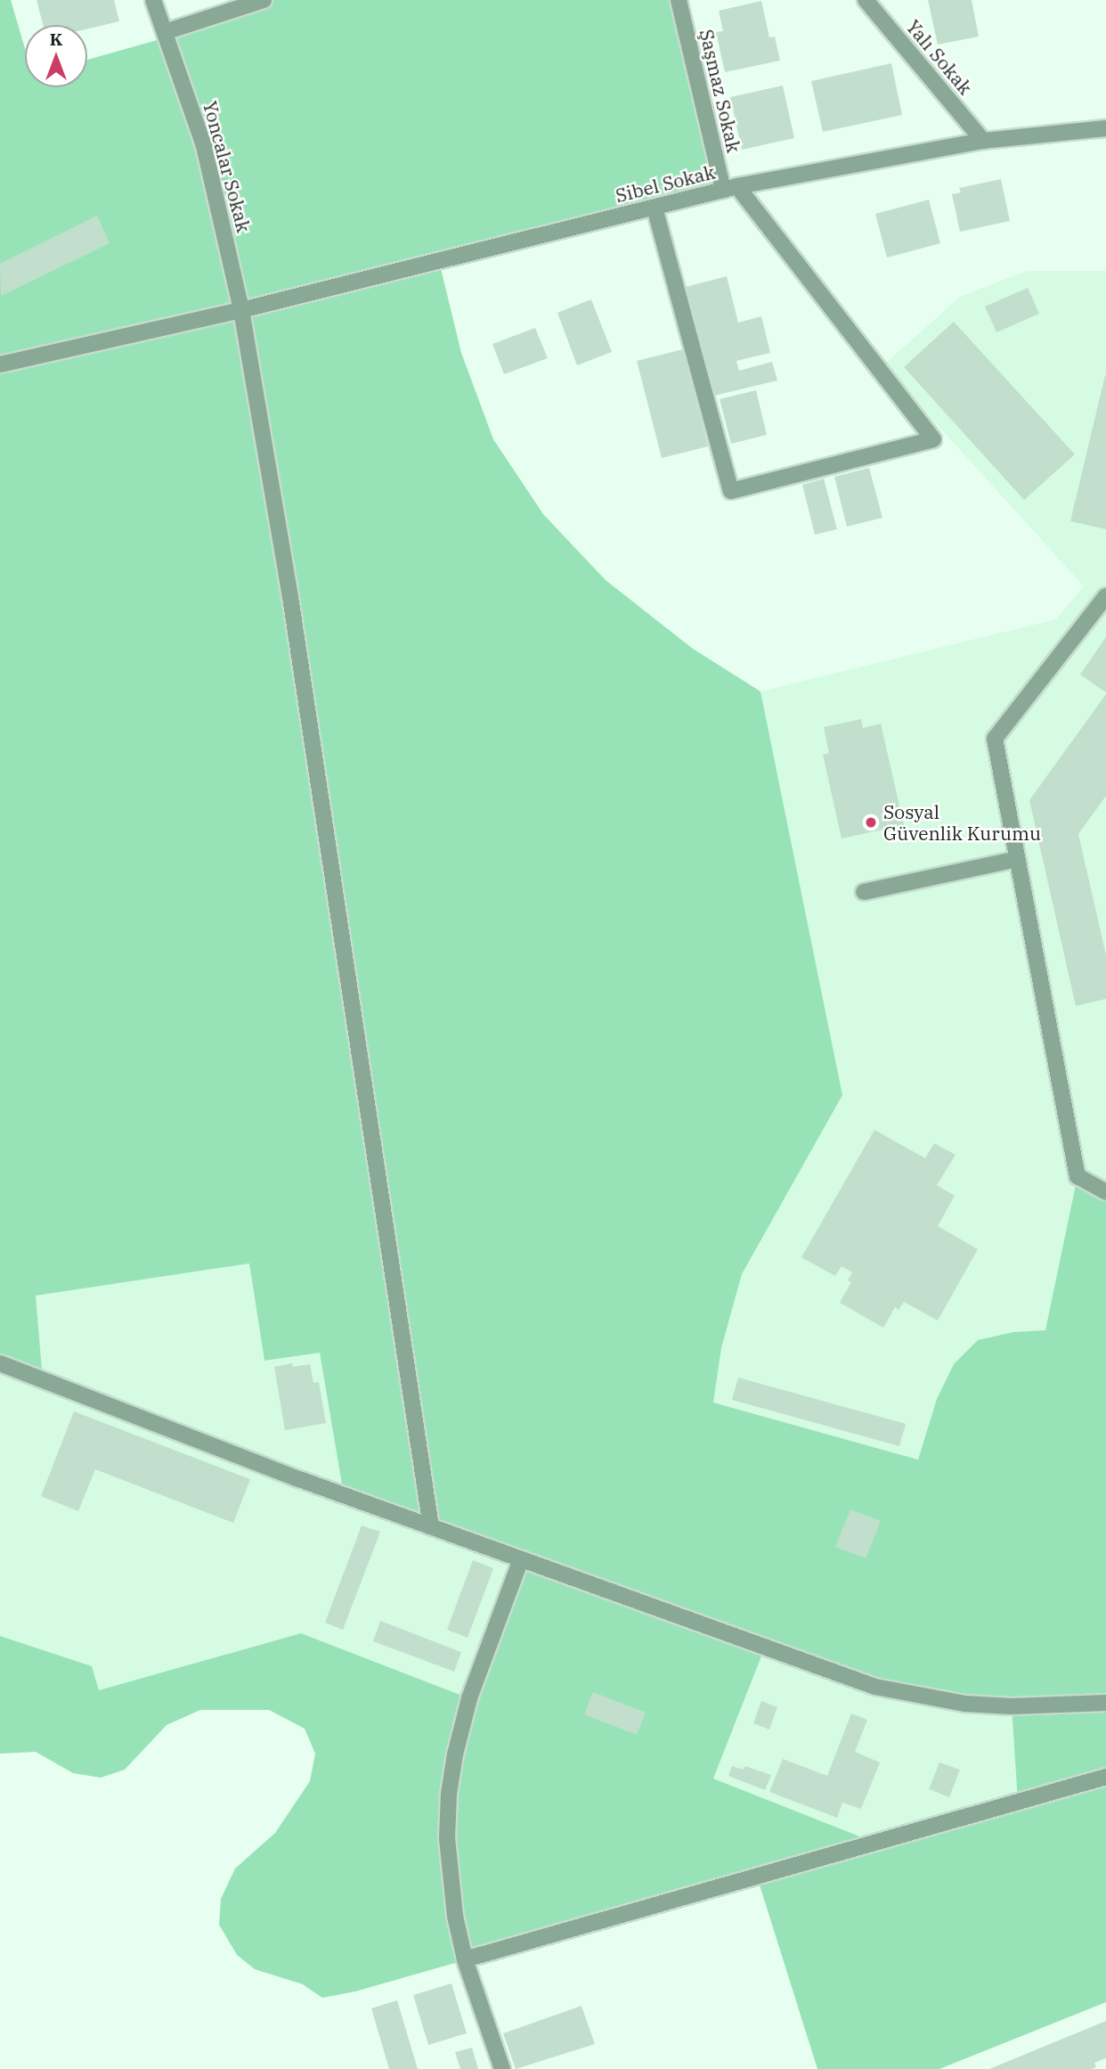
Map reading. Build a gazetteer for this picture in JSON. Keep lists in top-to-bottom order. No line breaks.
{"streets":{"street":["Yalı Sokak","Şaşmaz Sokak","Yoncalar Sokak","Sibel Sokak"]},"crossings":[["Yalı Sokak","Sibel Sokak"],["Şaşmaz Sokak","Sibel Sokak"],["Yoncalar Sokak","Sibel Sokak"]],"places":["Sosyal Güvenlik Kurumu"],"north":"top"}
